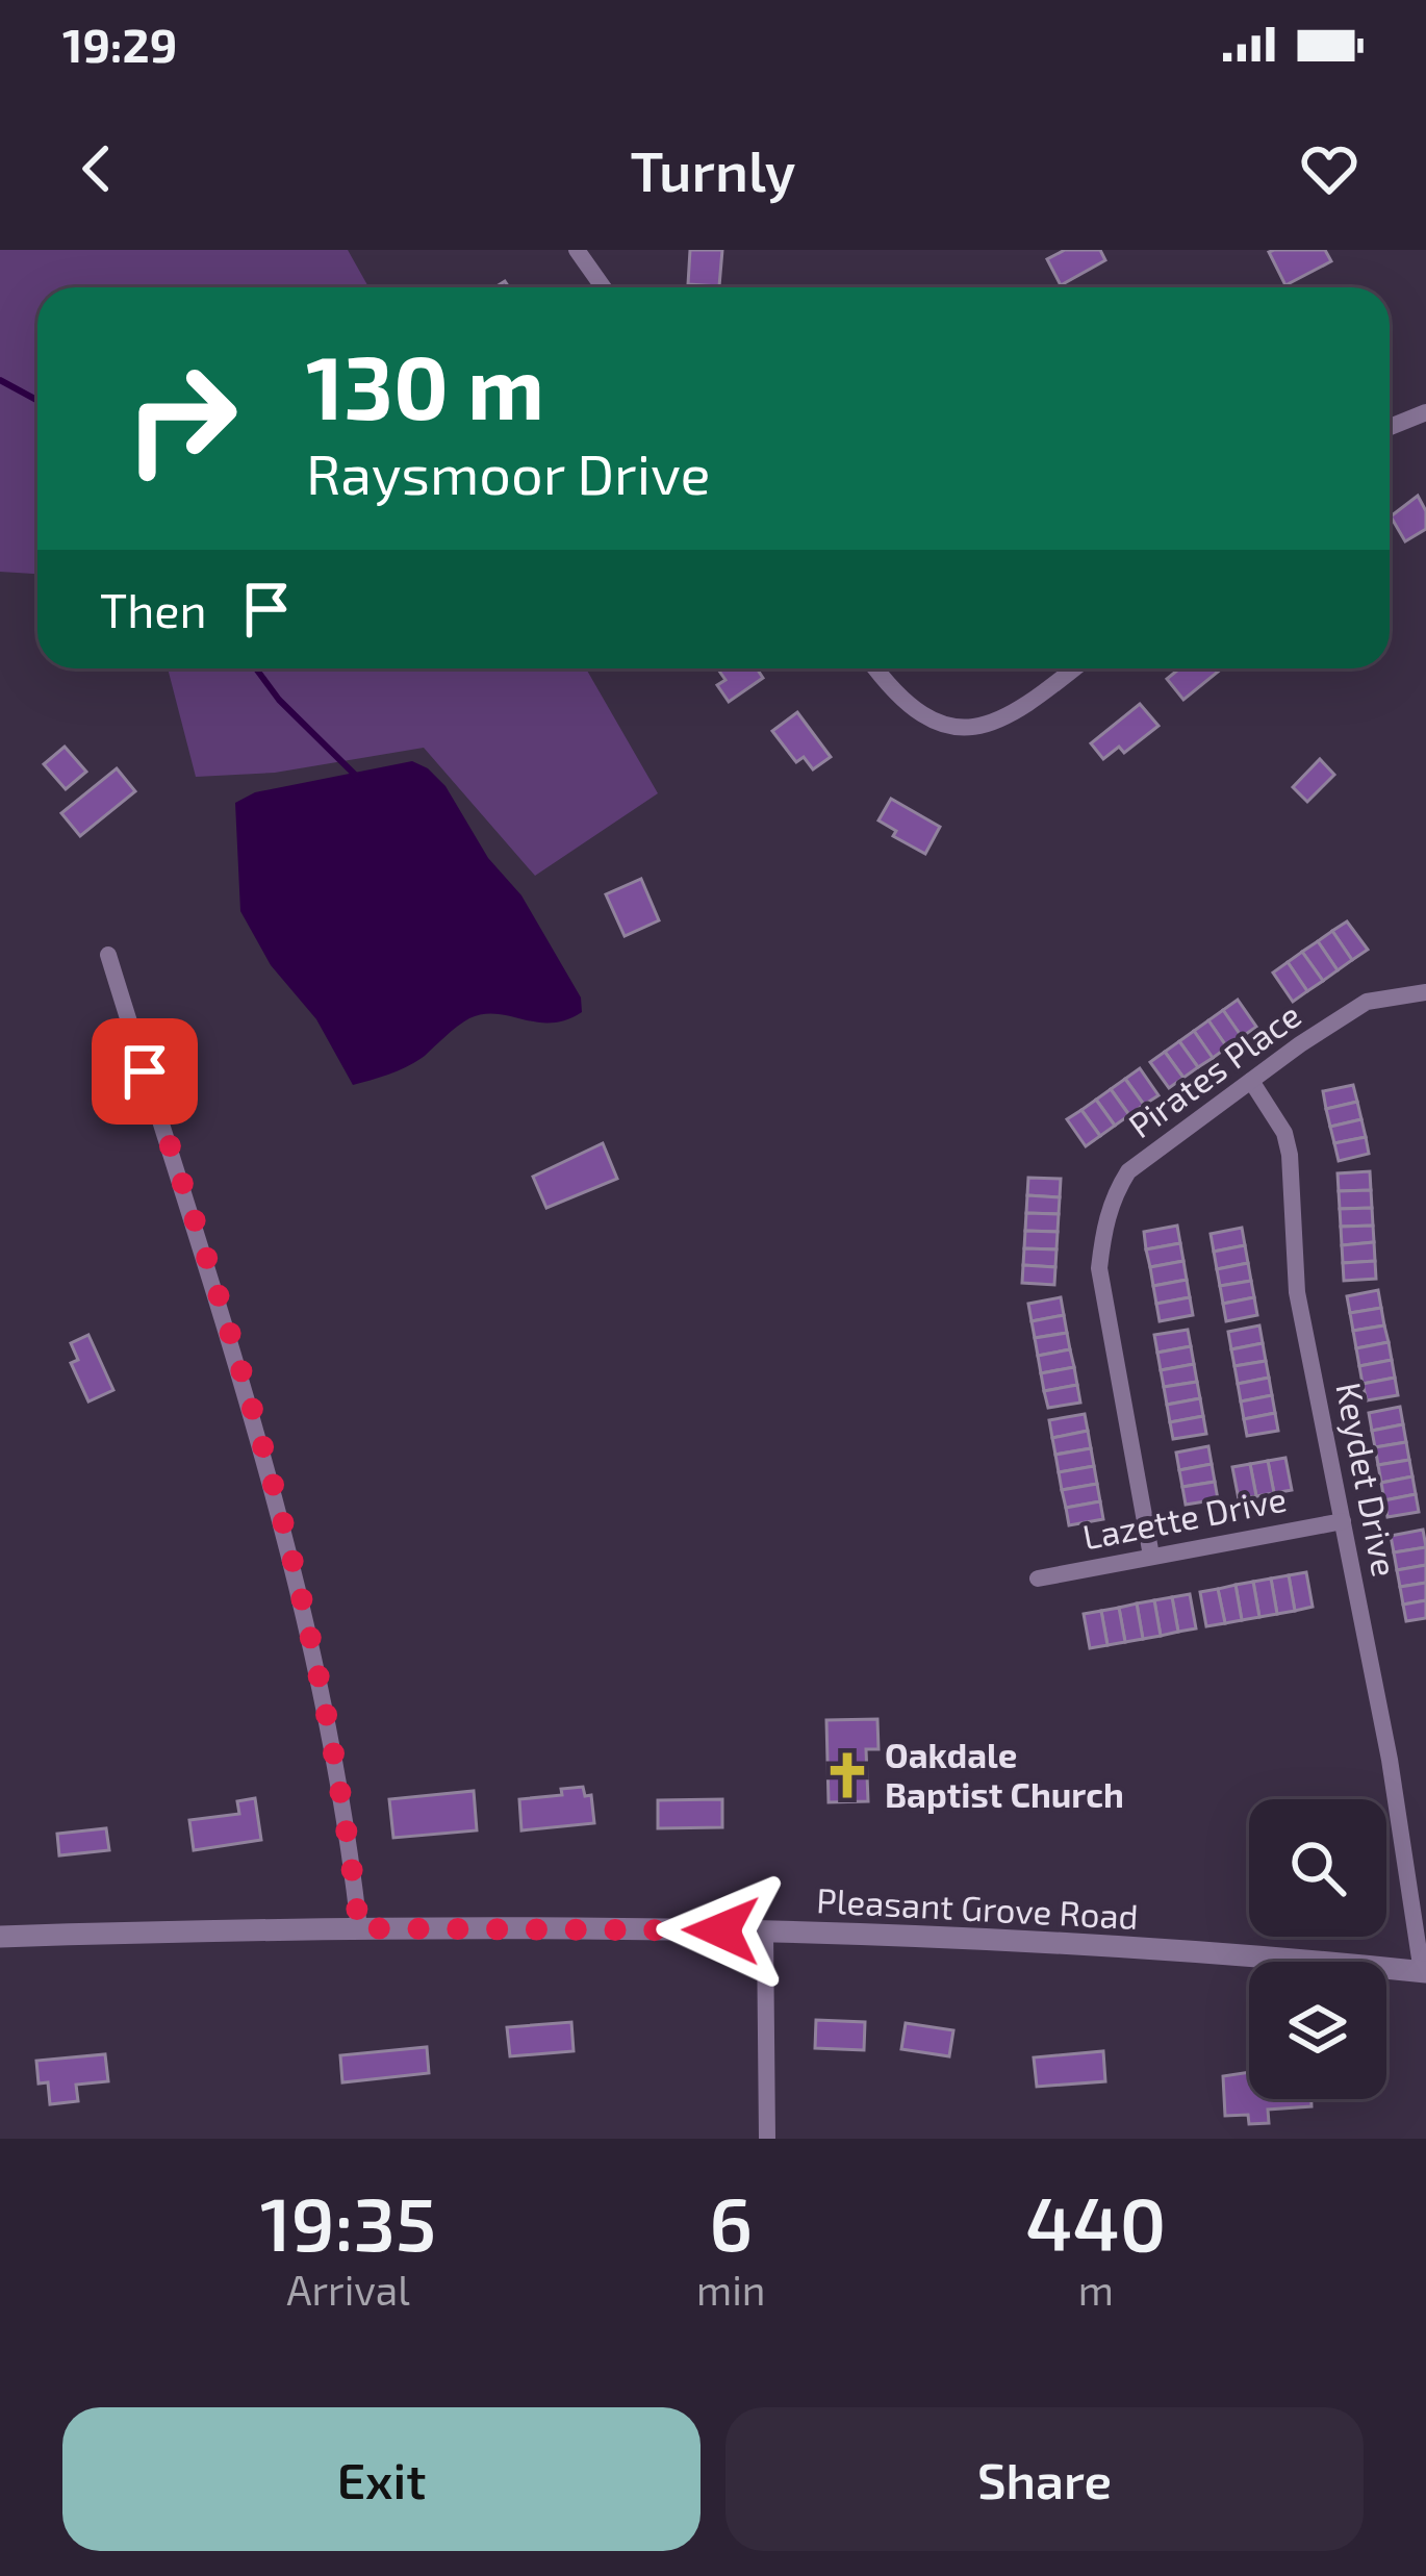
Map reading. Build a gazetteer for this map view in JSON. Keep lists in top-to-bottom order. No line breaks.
{"streets":{"street":["Pirates Place","Keydet Drive","Lazette Drive","Pleasant Grove Road"]},"crossings":[["Pirates Place","Keydet Drive"],["Pirates Place","Lazette Drive"],["Keydet Drive","Lazette Drive"],["Keydet Drive","Pleasant Grove Road"]],"places":{"church":["Oakdale Baptist Church"]},"page":{"status":"19:29","header":"Turnly","turn":["130 m","Raysmoor Drive"],"then":"Then","eta":["19:35","Arrival","6","min","440","m"],"buttons":["Exit","Share"]}}
